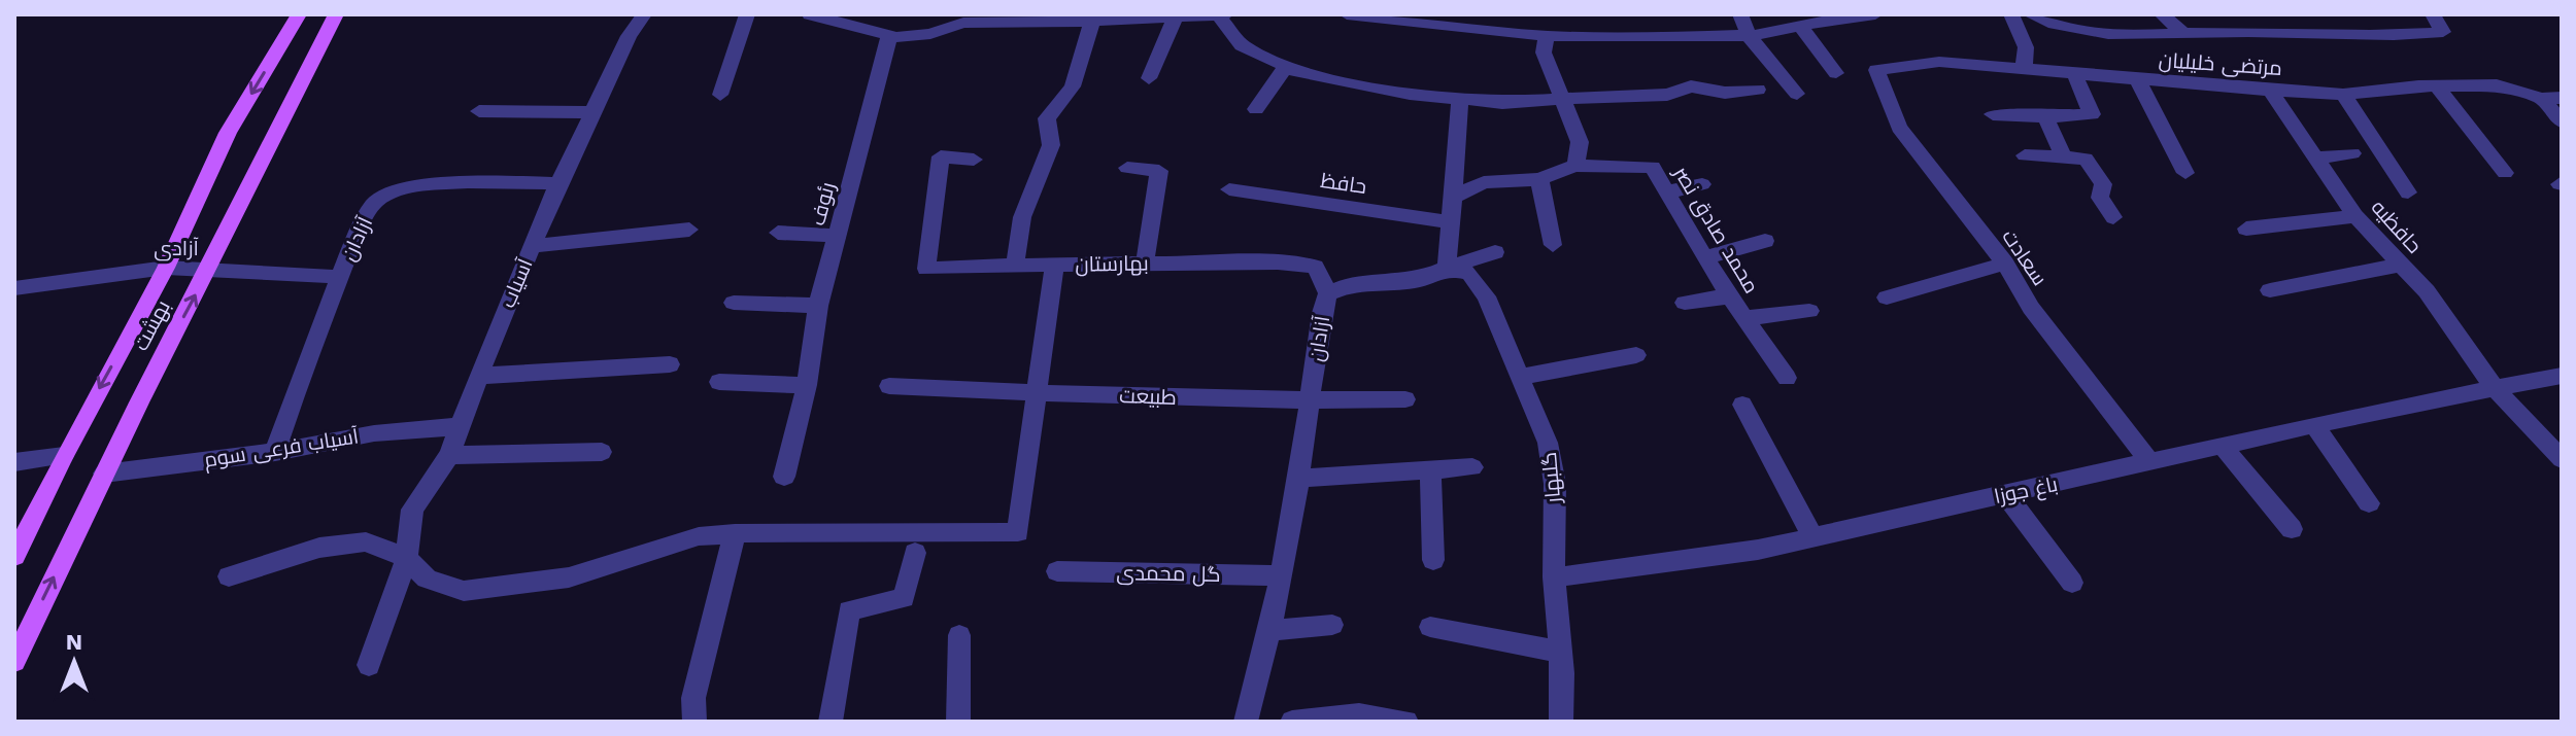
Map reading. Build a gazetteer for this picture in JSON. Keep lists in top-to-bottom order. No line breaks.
{"streets":{"main road":["بهشت"],"street":["مرتضی خلیلیان","حافظ","رئوف","حافظیه","محمد صادق نصر","آزادان","آزادی","سعادت","بهارستان","آسیاب","طبیعت","آسیاب فرعی سوم","گلبهار","باغ جوزا","گل محمدی"]},"crossings":[["مرتضی خلیلیان","حافظیه"],["مرتضی خلیلیان","سعادت"],["حافظیه","باغ جوزا"],["آزادان","آزادی"],["آزادان","بهارستان"],["آزادان","آسیاب"],["آزادان","طبیعت"],["آزادان","آسیاب فرعی سوم"],["آزادان","گلبهار"],["آزادان","گل محمدی"],["آزادی","بهشت"],["سعادت","باغ جوزا"],["بهارستان","طبیعت"],["آسیاب","آسیاب فرعی سوم"],["بهشت","آسیاب فرعی سوم"],["گلبهار","باغ جوزا"]],"north":"top"}
